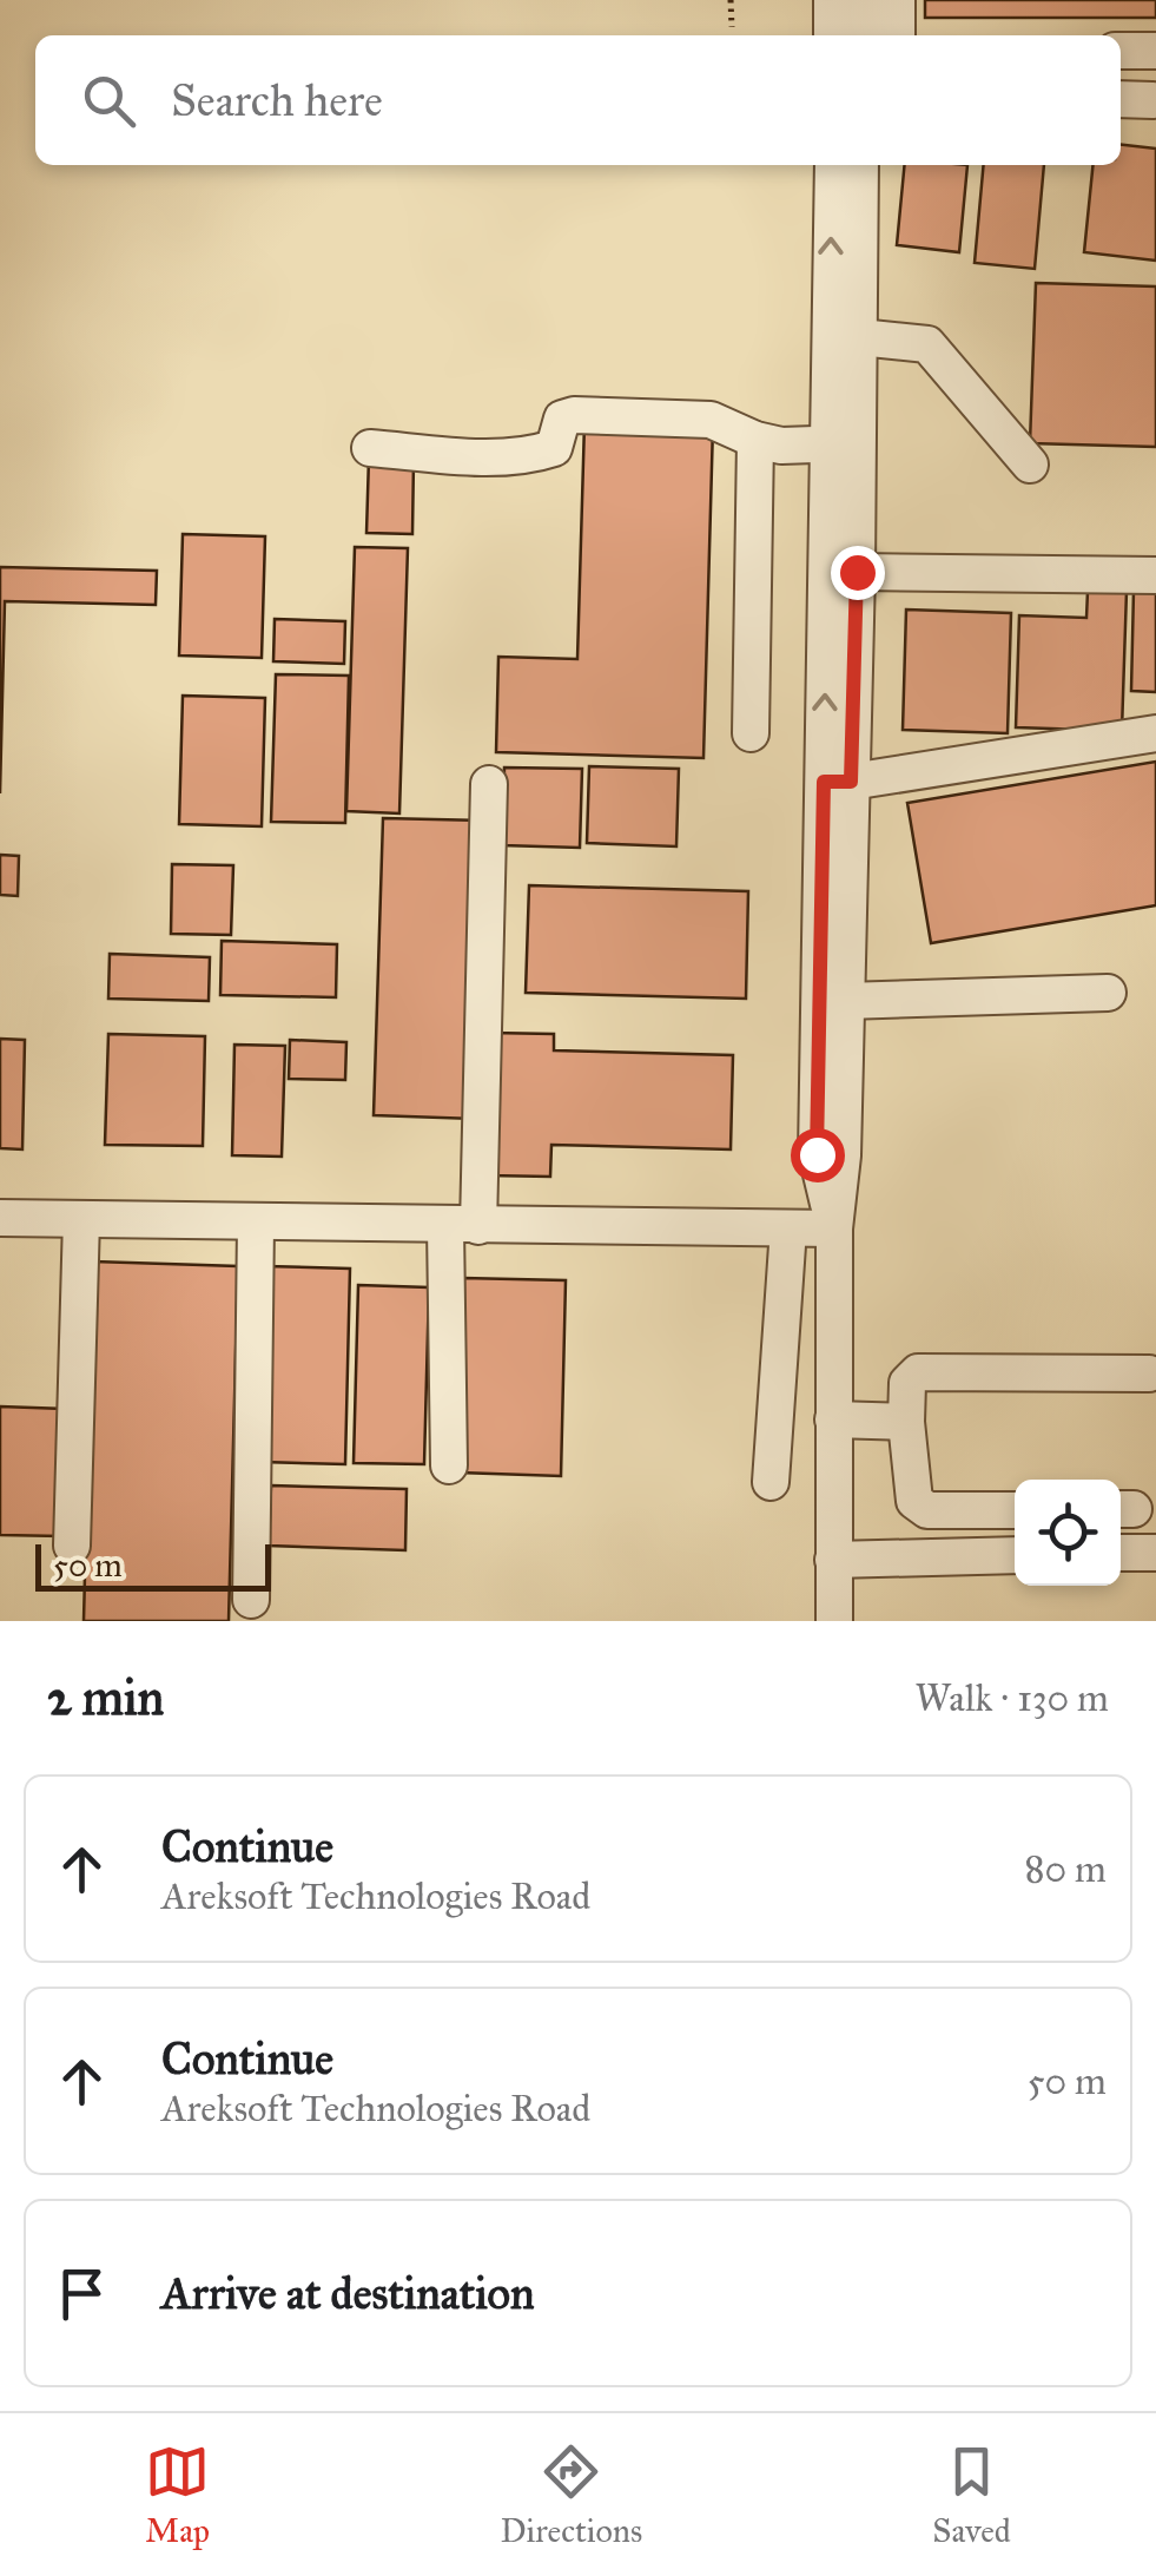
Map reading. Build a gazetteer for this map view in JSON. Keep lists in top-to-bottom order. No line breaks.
{"scale_bar":"50 m","page":{"search":"Search here","scale":"50 m","heading":["2 min","Walk · 130 m"],"list":[["Continue","Areksoft Technologies Road","80 m"],["Continue","Areksoft Technologies Road","50 m"],"Arrive at destination"],"nav":["Map","Directions","Saved"]}}
